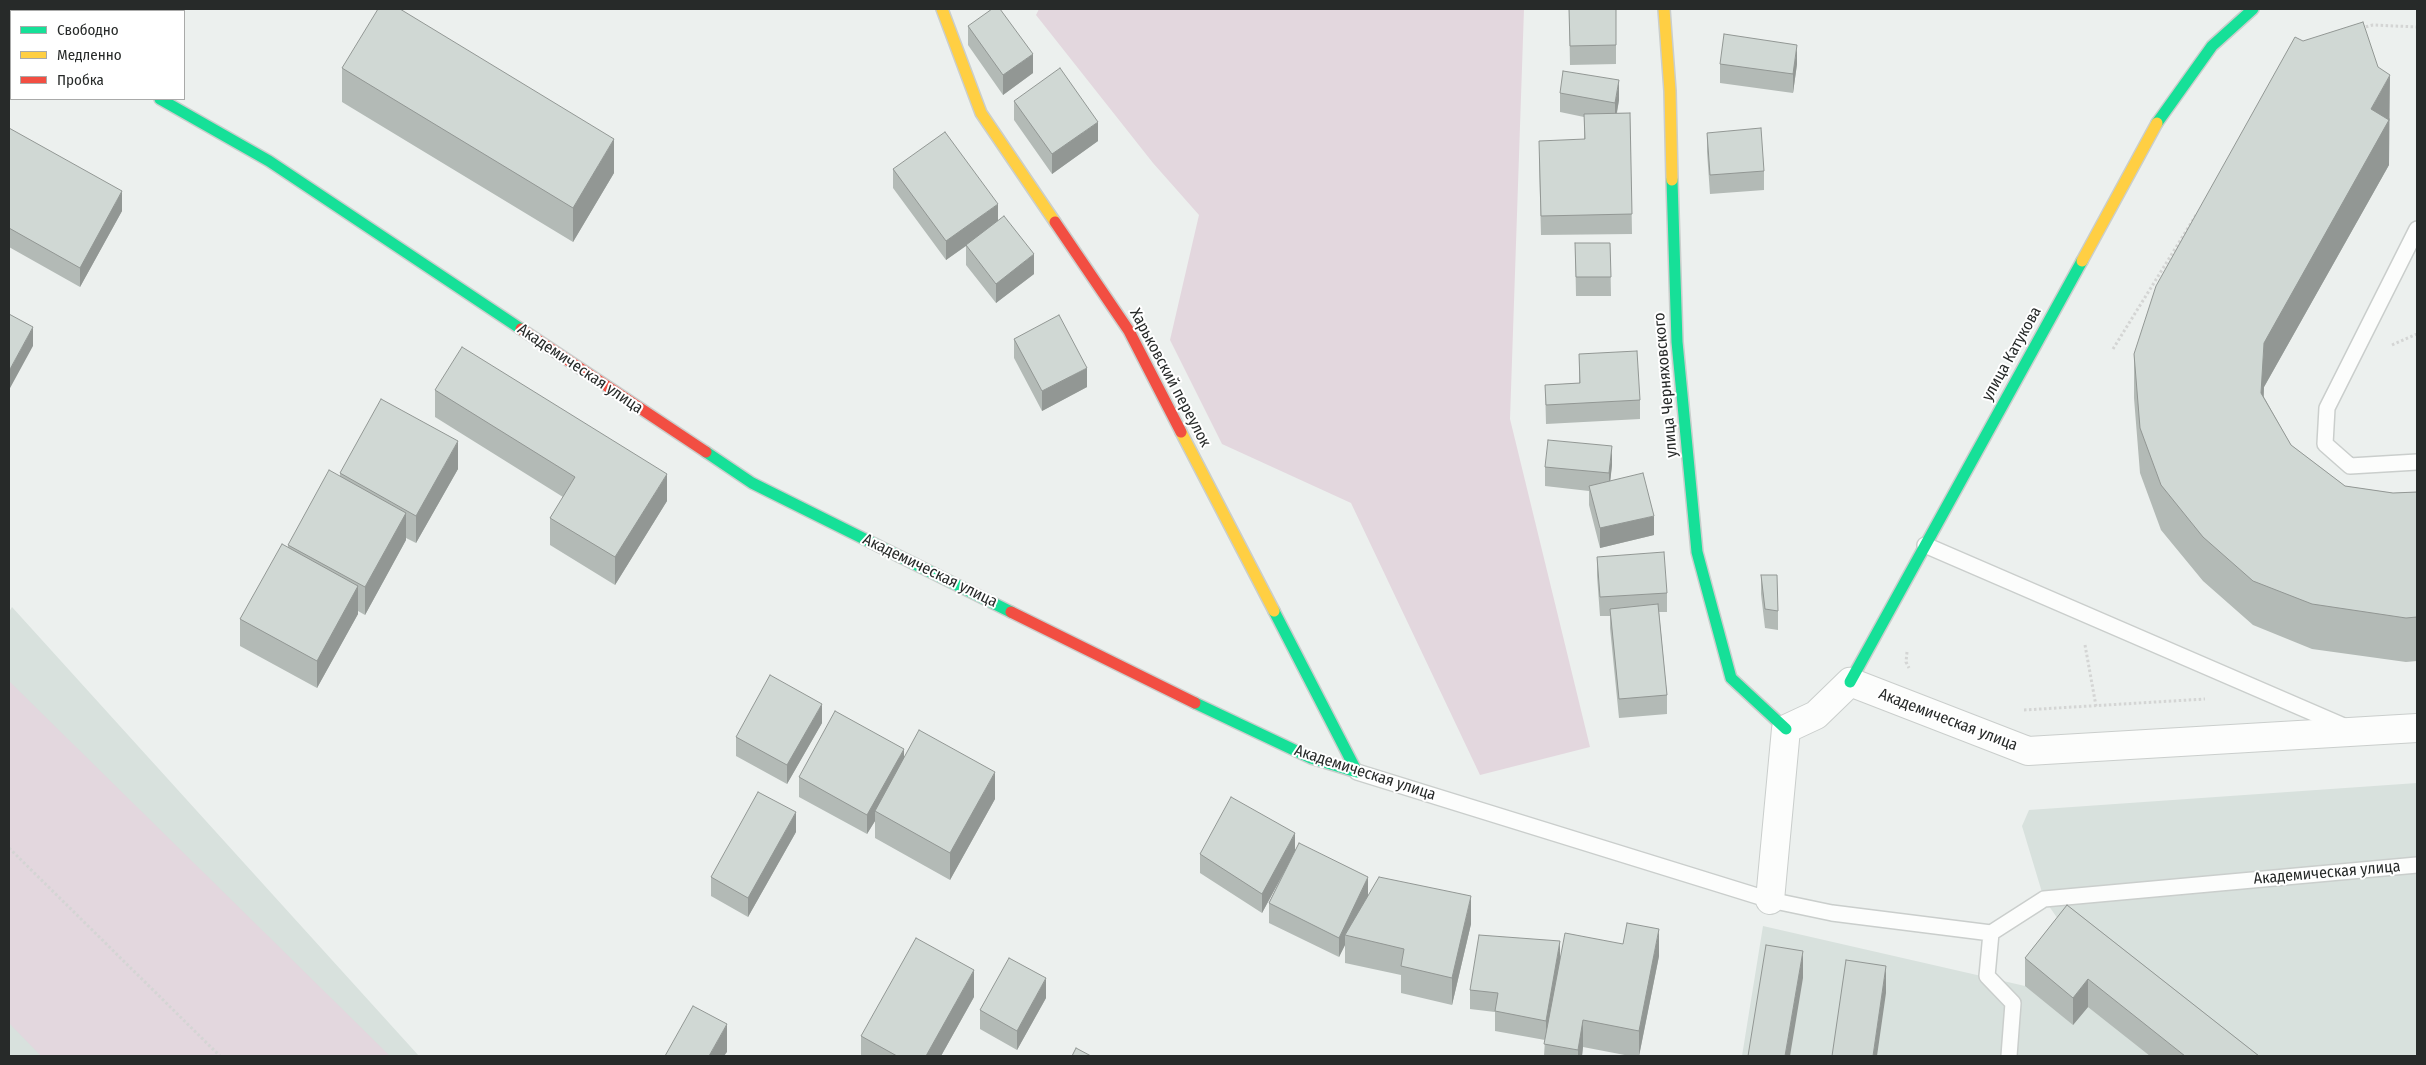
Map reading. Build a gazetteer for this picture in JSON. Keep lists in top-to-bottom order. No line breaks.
{"streets":{"street":["улица Катукова","Академическая улица","Харьковский переулок","улица Черняховского"]},"crossings":[["улица Катукова","Академическая улица"],["Академическая улица","Харьковский переулок"]],"legend":["Свободно","Медленно","Пробка"]}
